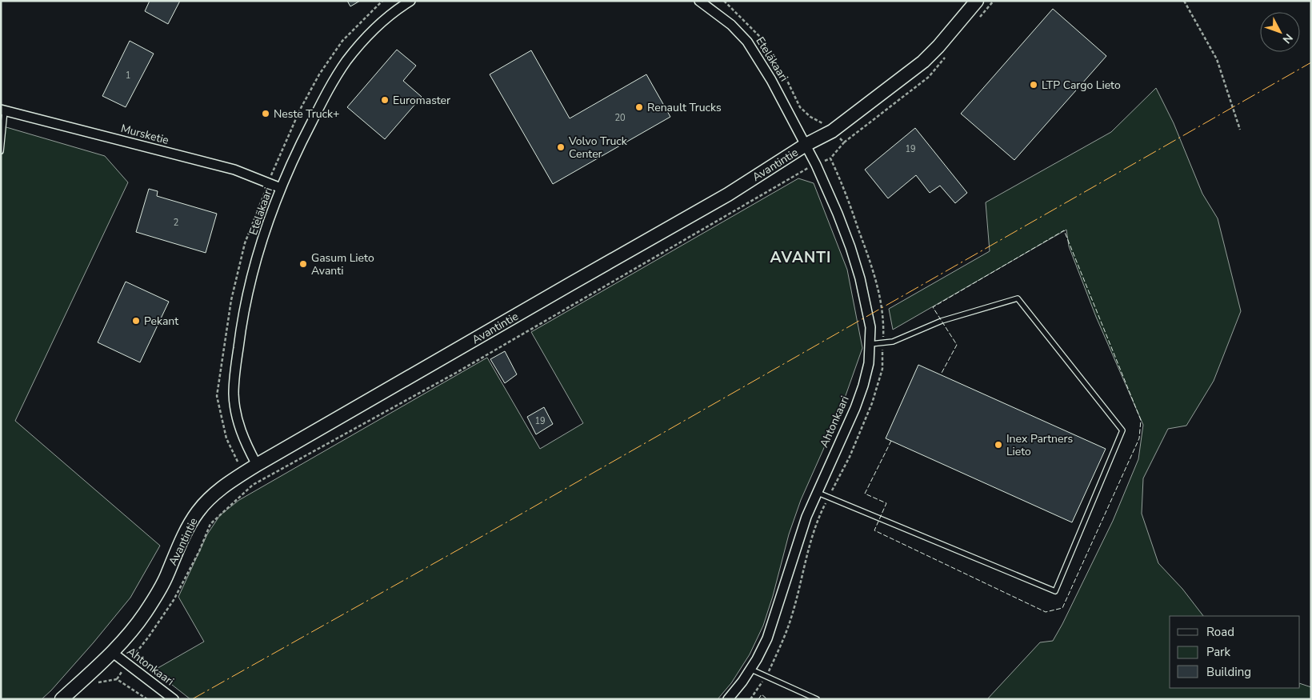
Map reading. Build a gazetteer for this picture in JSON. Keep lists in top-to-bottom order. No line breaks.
{"streets":{"street":["Eteläkaari","Mursketie","Avantintie","Ahtonkaari"]},"crossings":[["Eteläkaari","Mursketie"],["Eteläkaari","Avantintie"],["Eteläkaari","Ahtonkaari"],["Avantintie","Ahtonkaari"]],"districts":["AVANTI"],"places":["LTP Cargo Lieto","Euromaster","Renault Trucks","Neste Truck+","Volvo Truck Center","Gasum Lieto Avanti","Pekant","Inex Partners Lieto"],"house_numbers":["1","20","19","2","19"],"legend":["Road","Park","Building"],"north":"bottom right"}
